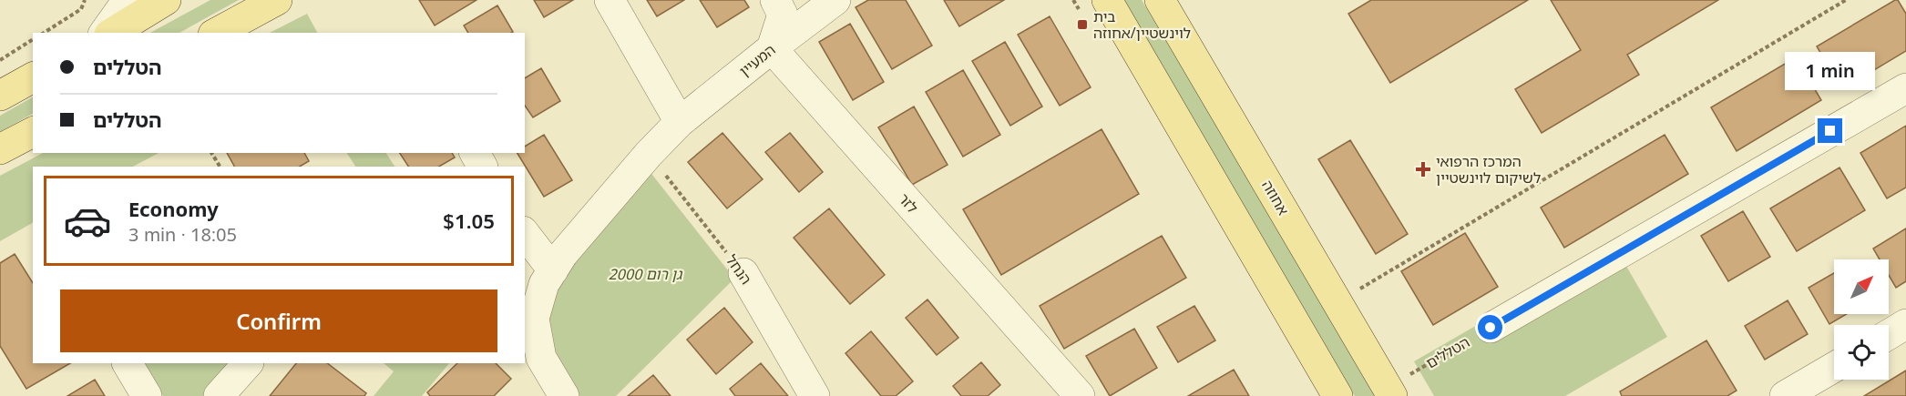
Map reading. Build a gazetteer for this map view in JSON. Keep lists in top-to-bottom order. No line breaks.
{"streets":{"main road":["אחוזה"],"street":["המעיין","לזר","הנחל"],"path":["הטללים"]},"crossings":[["המעיין","לזר"],["המעיין","הנחל"],["אחוזה","הטללים"]],"parks":["גן רום 2000"],"places":{"transit":["בית לוינשטיין/אחוזה"],"health":["המרכז הרפואי לשיקום לוינשטיין"]},"north":"top right","page":{"banner":["הטללים","הטללים"],"bubble":"1 min","list":[{"name":"Economy","note":"3 min · 18:05","value":"$1.05"}],"buttons":"Confirm"}}
